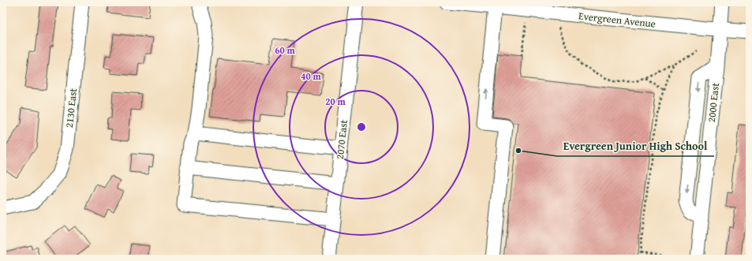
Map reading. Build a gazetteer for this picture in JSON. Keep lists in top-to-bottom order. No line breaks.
{"streets":{"street":["Evergreen Avenue","2000 East","2130 East","2070 East"]},"crossings":[["Evergreen Avenue","2000 East"]],"places":["Evergreen Junior High School"],"rings":["60 m","40 m","20 m"]}
